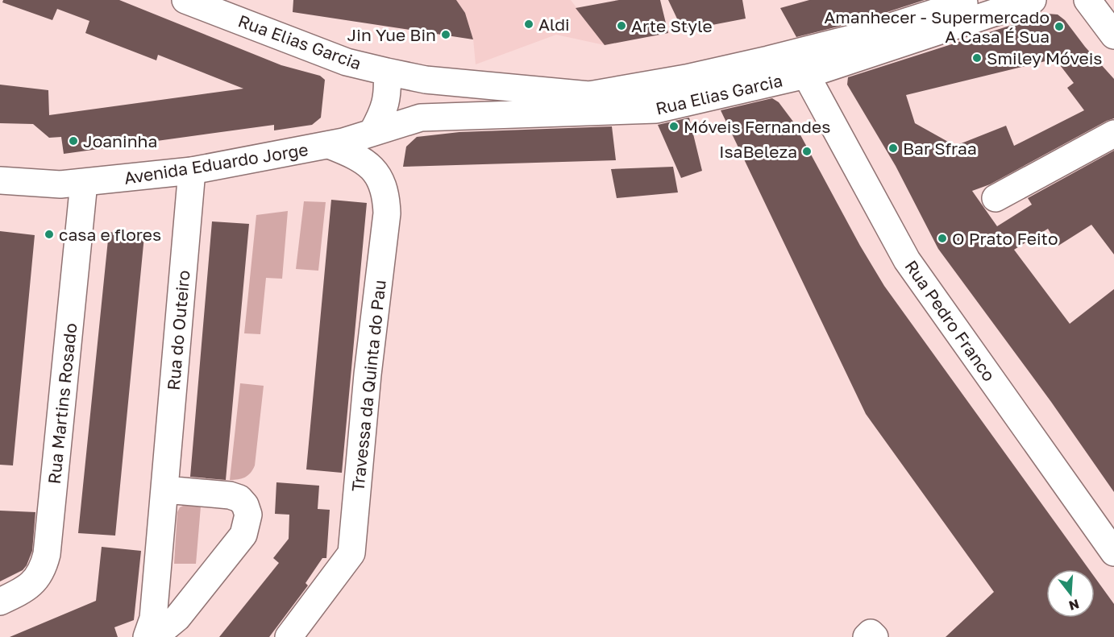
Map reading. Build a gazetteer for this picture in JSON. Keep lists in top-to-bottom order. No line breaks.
{"streets":{"street":["Rua Elias Garcia","Avenida Eduardo Jorge","Rua Pedro Franco","Rua do Outeiro","Travessa da Quinta do Pau","Rua Martins Rosado"]},"crossings":[["Rua Elias Garcia","Avenida Eduardo Jorge"],["Rua Elias Garcia","Rua Pedro Franco"],["Avenida Eduardo Jorge","Rua do Outeiro"],["Avenida Eduardo Jorge","Travessa da Quinta do Pau"],["Avenida Eduardo Jorge","Rua Martins Rosado"]],"places":["Aldi","Arte Style","Amanhecer - Supermercado A Casa É Sua","Jin Yue Bin","Smiley Móveis","Móveis Fernandes","Joaninha","Bar Sfraa","IsaBeleza","casa e flores","O Prato Feito"],"north":"bottom"}
